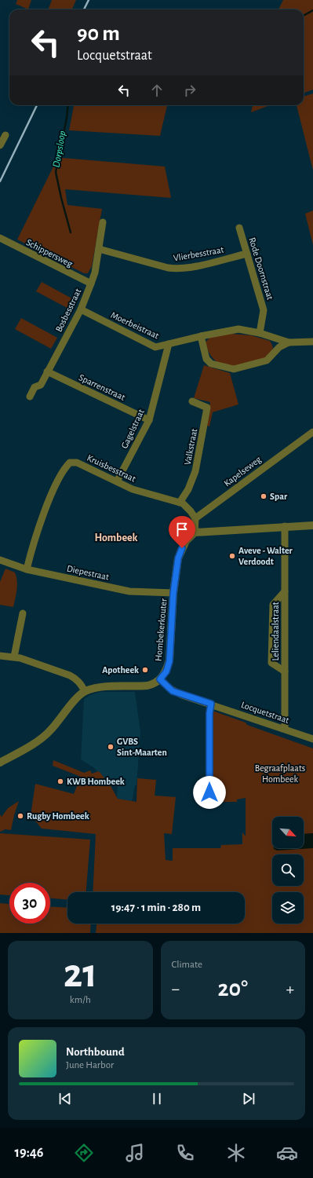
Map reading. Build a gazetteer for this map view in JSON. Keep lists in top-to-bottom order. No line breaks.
{"streets":{"street":["Schippersweg","Vlierbesstraat","Rode Doornstraat","Bosbesstraat","Moerbeistraat","Sparrenstraat","Gagelstraat","Valkstraat","Kruisbesstraat","Kapelseweg","Diepestraat","Hombekerkouter","Leliendaalstraat","Locquetstraat"]},"crossings":[["Schippersweg","Bosbesstraat"],["Vlierbesstraat","Rode Doornstraat"],["Vlierbesstraat","Bosbesstraat"],["Rode Doornstraat","Moerbeistraat"],["Bosbesstraat","Moerbeistraat"],["Bosbesstraat","Sparrenstraat"],["Moerbeistraat","Gagelstraat"],["Sparrenstraat","Gagelstraat"],["Gagelstraat","Kruisbesstraat"],["Valkstraat","Kruisbesstraat"],["Kruisbesstraat","Kapelseweg"],["Kruisbesstraat","Diepestraat"],["Diepestraat","Hombekerkouter"],["Hombekerkouter","Locquetstraat"],["Leliendaalstraat","Locquetstraat"]],"districts":["Hombeek"],"water":["Dorpsloop"],"parks":["Begraafplaats Hombeek"],"places":["Spar","Aveve - Walter Verdoodt","Apotheek","GVBS Sint-Maarten","KWB Hombeek","Rugby Hombeek"],"north":"bottom right","page":{"turn":["90 m","Locquetstraat"],"limit":"30","trip":"19:47 · 1 min · 280 m","tile":[["21","km/h"],"Climate"],"heat":["−","20°","+"],"song":["Northbound","June Harbor"],"tabs":"19:46"}}
